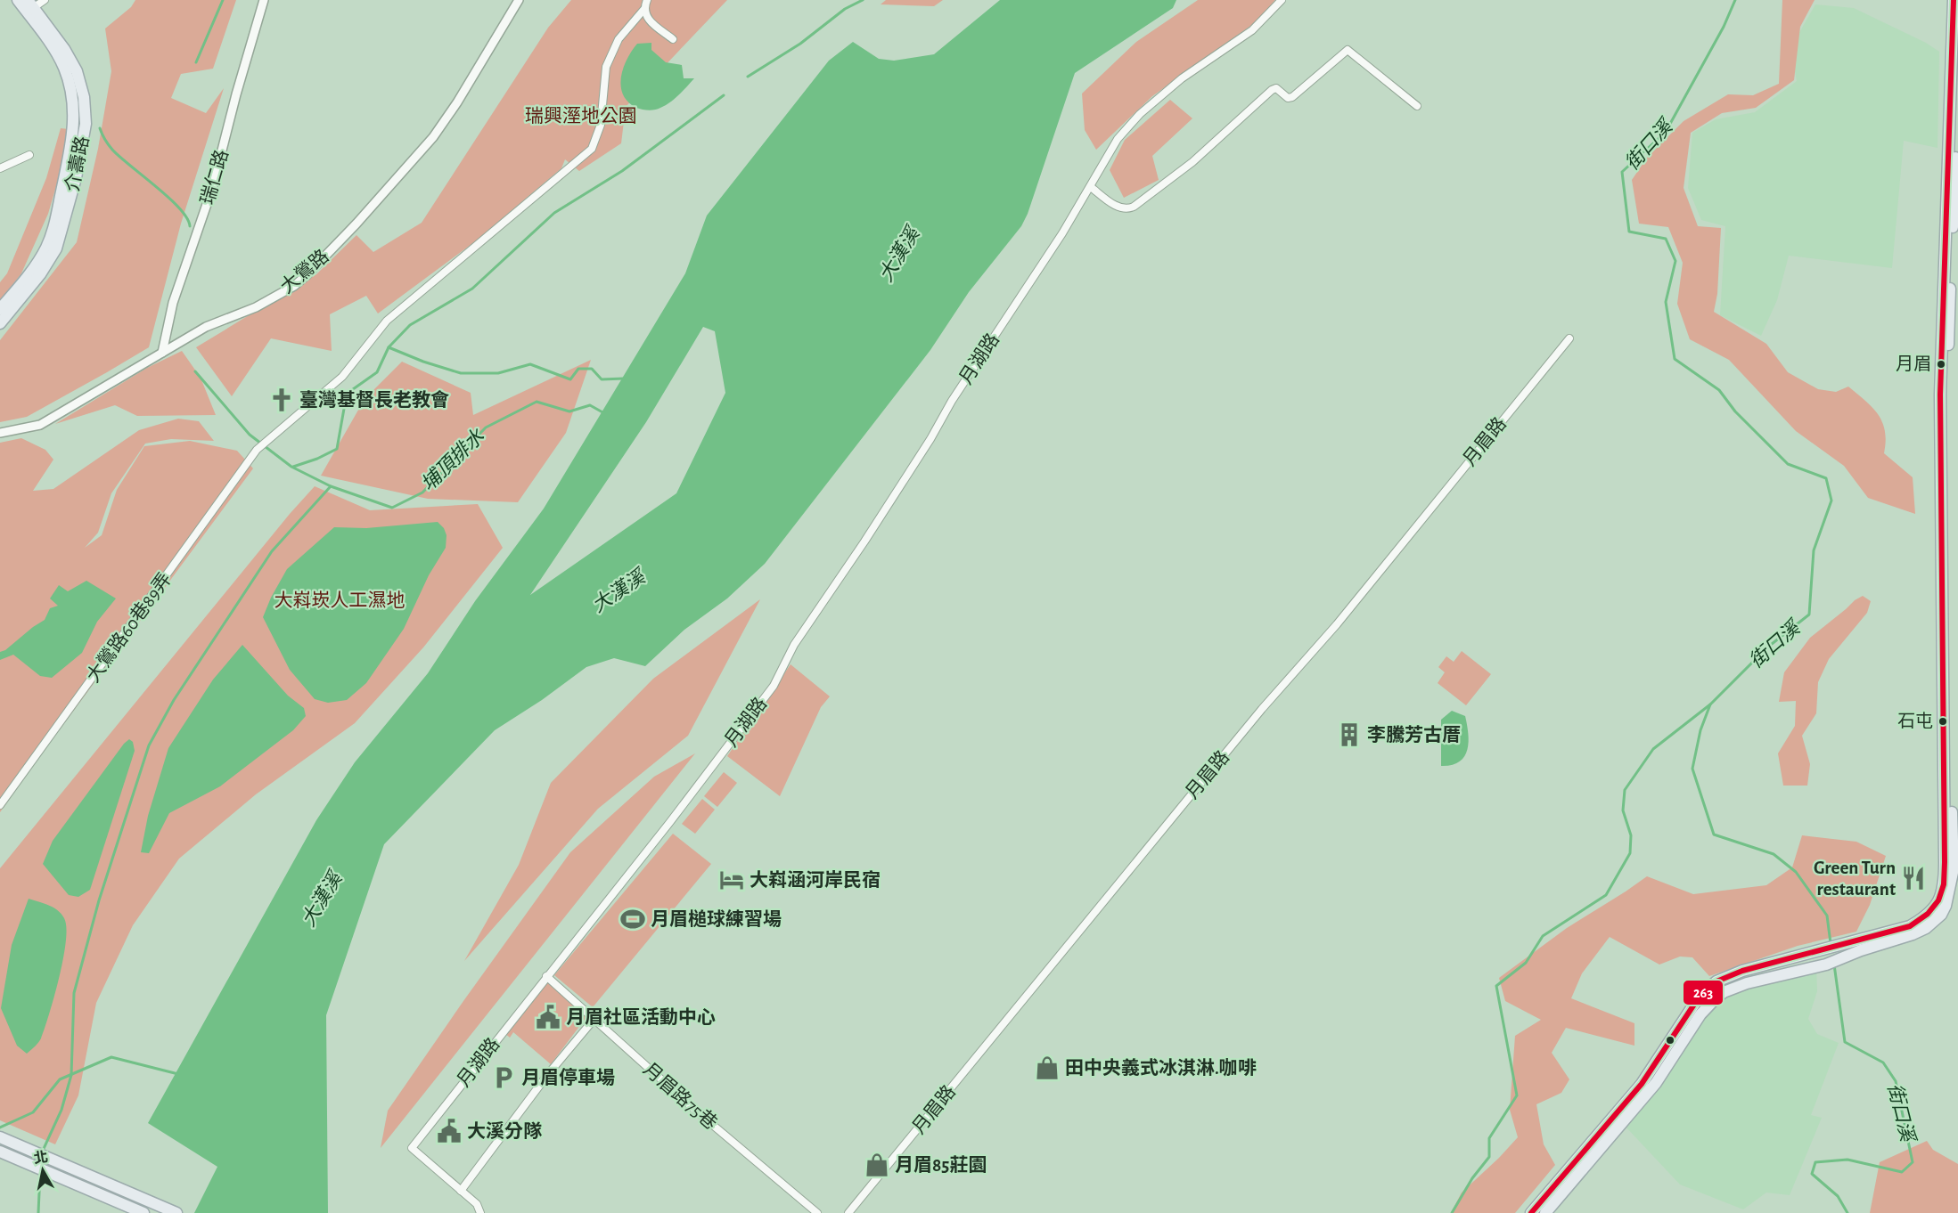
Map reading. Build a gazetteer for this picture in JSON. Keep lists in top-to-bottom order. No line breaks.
{"streets":{"main road":["介壽路"],"street":["瑞仁路","大鶯路","月湖路","月眉路","大鶯路60巷89弄","月眉路75巷"]},"crossings":[["瑞仁路","大鶯路"],["月湖路","月眉路75巷"]],"water":["街口溪","大漢溪","埔頂排水"],"parks":["瑞興溼地公園","大嵙崁人工濕地"],"places":{"other":["月眉","石屯"],"church":["臺灣基督長老教會"],"building":["李騰芳古厝"],"restaurant":["Green Turn restaurant"],"hotel":["大嵙涵河岸民宿"],"sports":["月眉槌球練習場"],"public building":["月眉社區活動中心","大溪分隊"],"shop":["田中央義式冰淇淋.咖啡","月眉85莊園"],"parking":["月眉停車場"]},"lines":["transit line 263"],"north":"top"}
